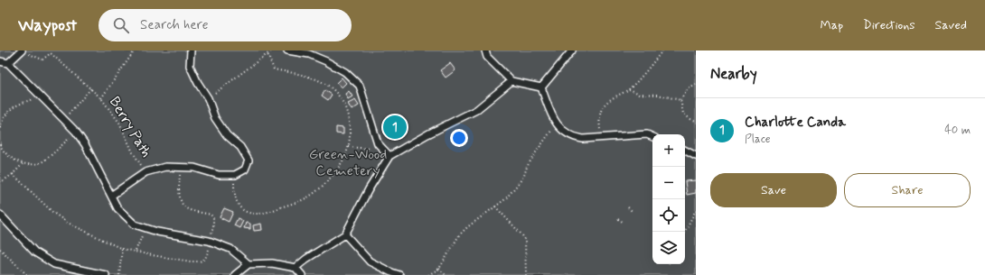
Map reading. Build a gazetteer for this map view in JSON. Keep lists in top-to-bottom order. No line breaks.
{"streets":{"path":["Berry Path"]},"parks":["Green-Wood Cemetery"],"page":{"header":"Waypost","search":"Search here","nav":["Map","Directions","Saved"],"heading":"Nearby","list":[{"mark":"1","name":"Charlotte Canda","note":"Place","value":"40 m"}],"pins":"1","map_buttons":["+","−"],"buttons":["Save","Share"]}}
